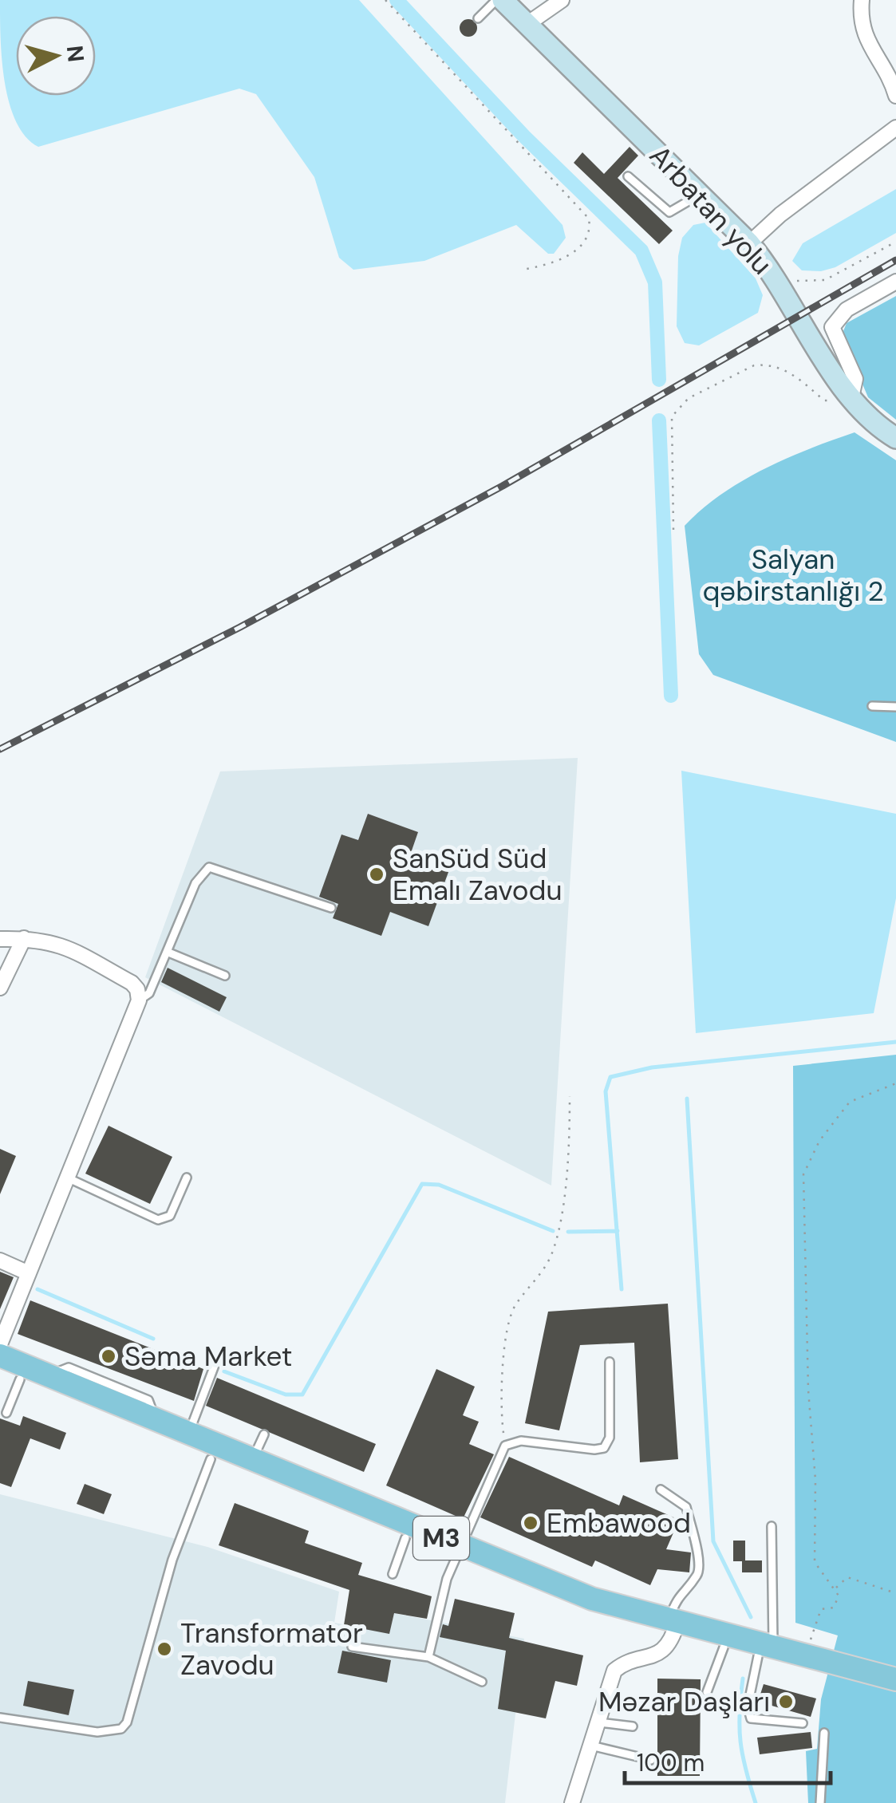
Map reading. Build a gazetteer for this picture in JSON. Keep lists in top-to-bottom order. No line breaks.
{"streets":{"main road":["Arbatan yolu","M3"]},"parks":["Salyan qəbirstanlığı 2"],"places":["SanSüd Süd Emalı Zavodu","Səma Market","Embawood","Transformator Zavodu","Məzar Daşları"],"scale_bar":"100 m","north":"right"}
